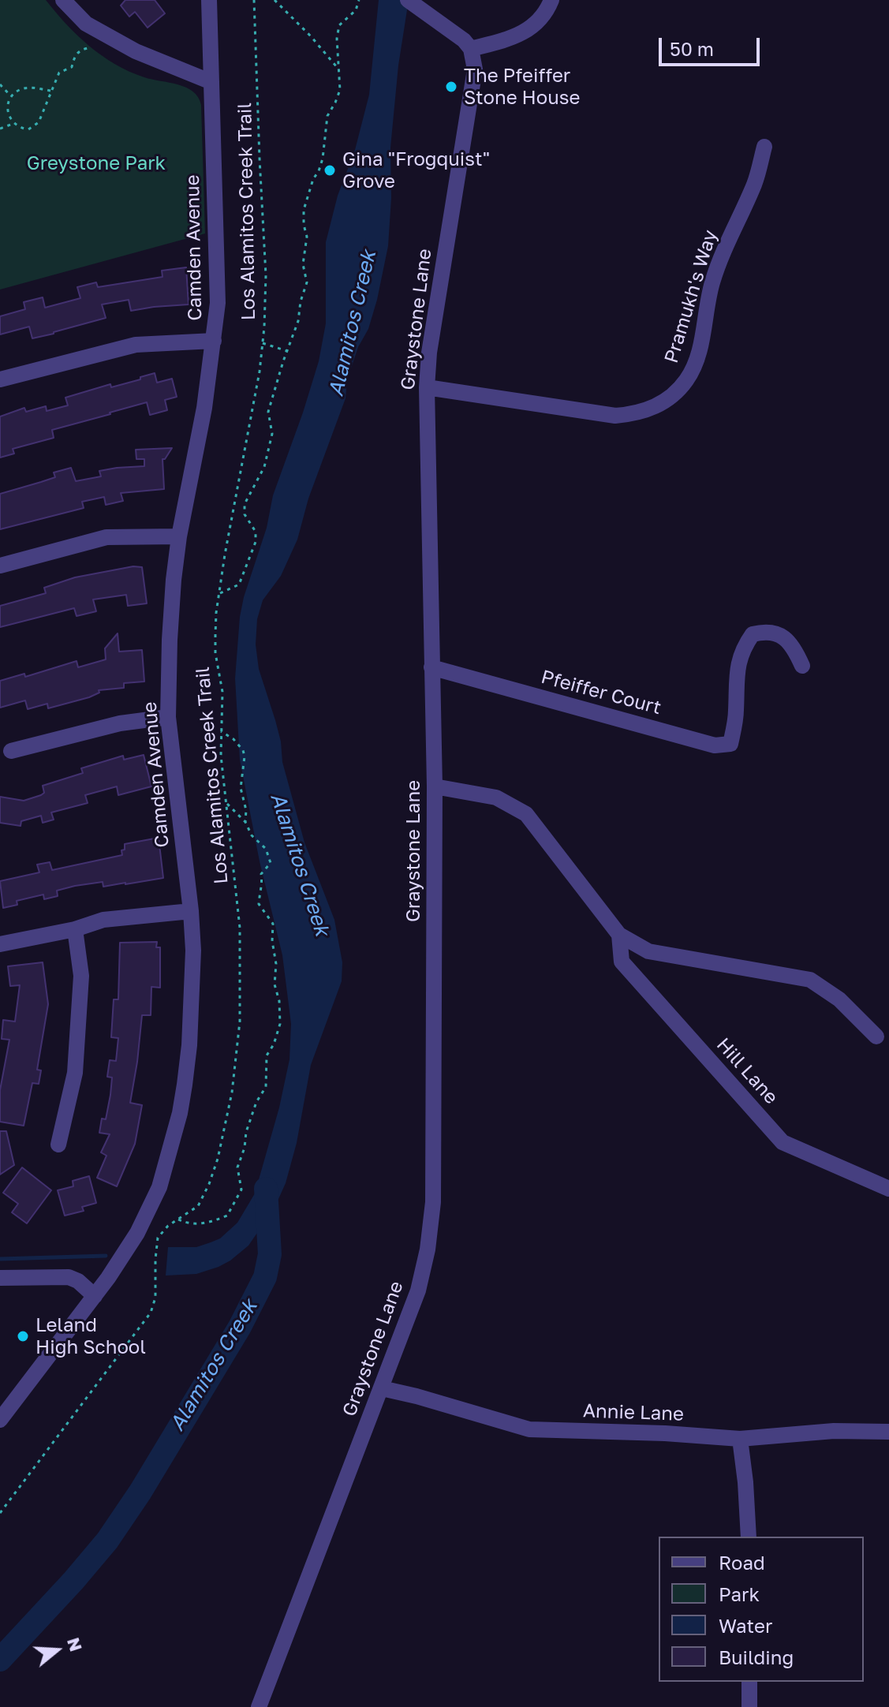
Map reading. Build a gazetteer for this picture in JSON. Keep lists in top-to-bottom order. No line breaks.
{"streets":{"street":["Camden Avenue","Pramukh's Way","Graystone Lane","Pfeiffer Court","Hill Lane","Annie Lane"],"path":["Los Alamitos Creek Trail"]},"crossings":[["Pramukh's Way","Graystone Lane"],["Graystone Lane","Pfeiffer Court"],["Graystone Lane","Annie Lane"]],"water":["Alamitos Creek"],"parks":["Greystone Park"],"places":["The Pfeiffer Stone House","Gina \"Frogquist\" Grove","Leland High School"],"legend":["Road","Park","Water","Building"],"scale_bar":"50 m","north":"right"}
